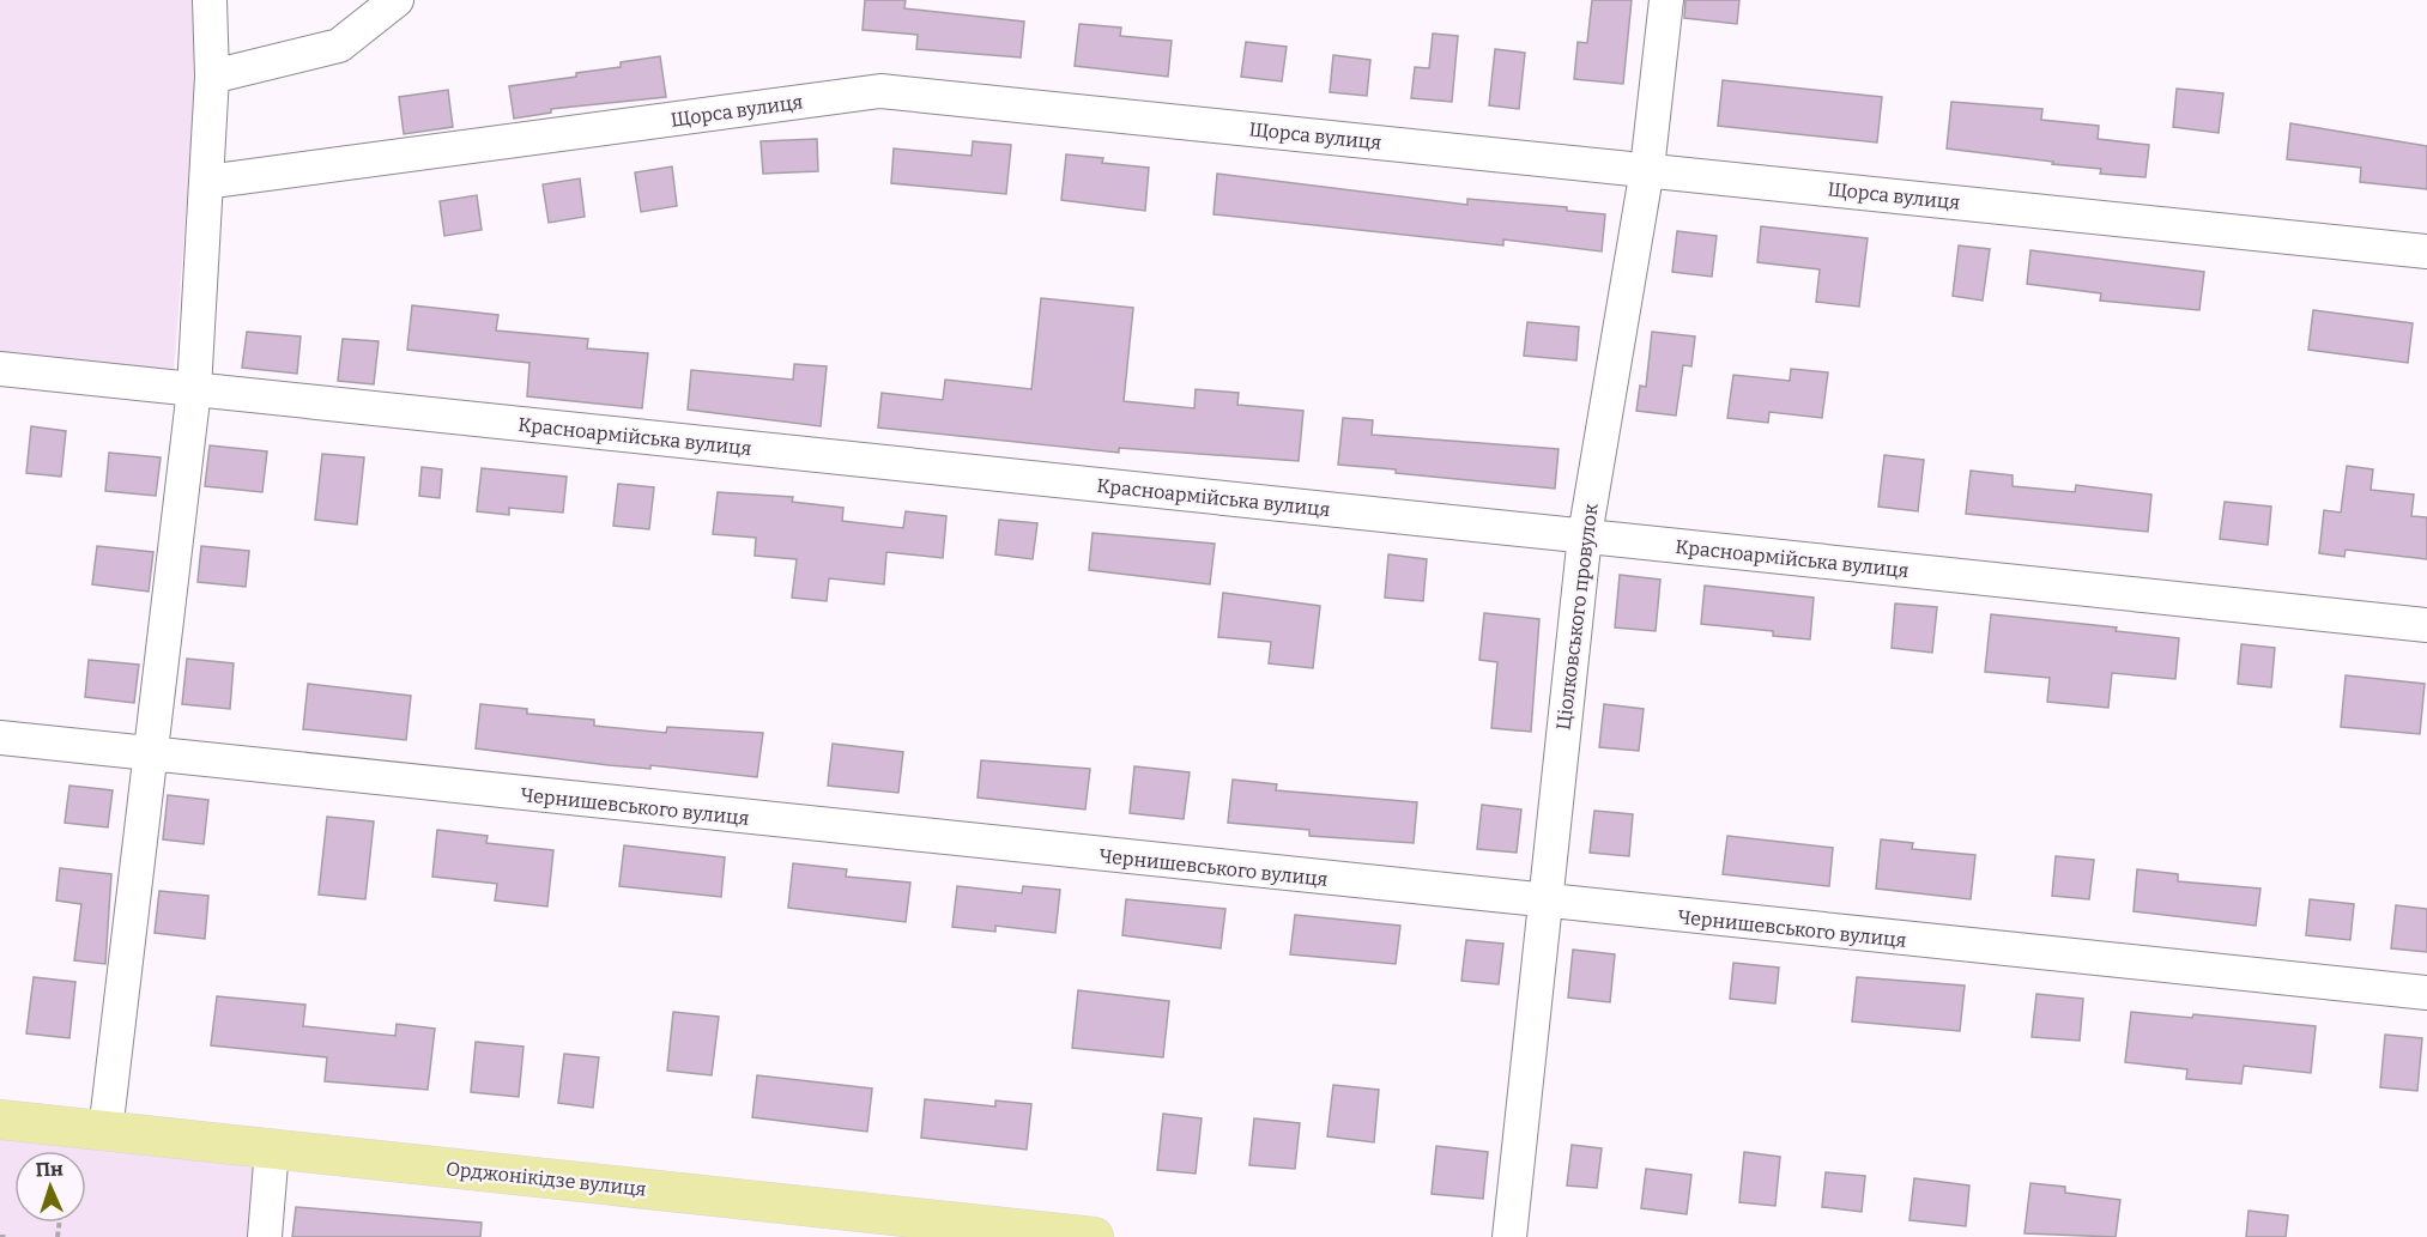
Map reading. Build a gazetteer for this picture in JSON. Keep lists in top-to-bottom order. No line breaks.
{"streets":{"main road":["Орджонікідзе вулиця"],"street":["Щорса вулиця","Красноармійська вулиця","Ціолковського провулок","Чернишевського вулиця"]},"crossings":[["Щорса вулиця","Ціолковського провулок"],["Красноармійська вулиця","Ціолковського провулок"],["Ціолковського провулок","Чернишевського вулиця"]],"north":"top"}
